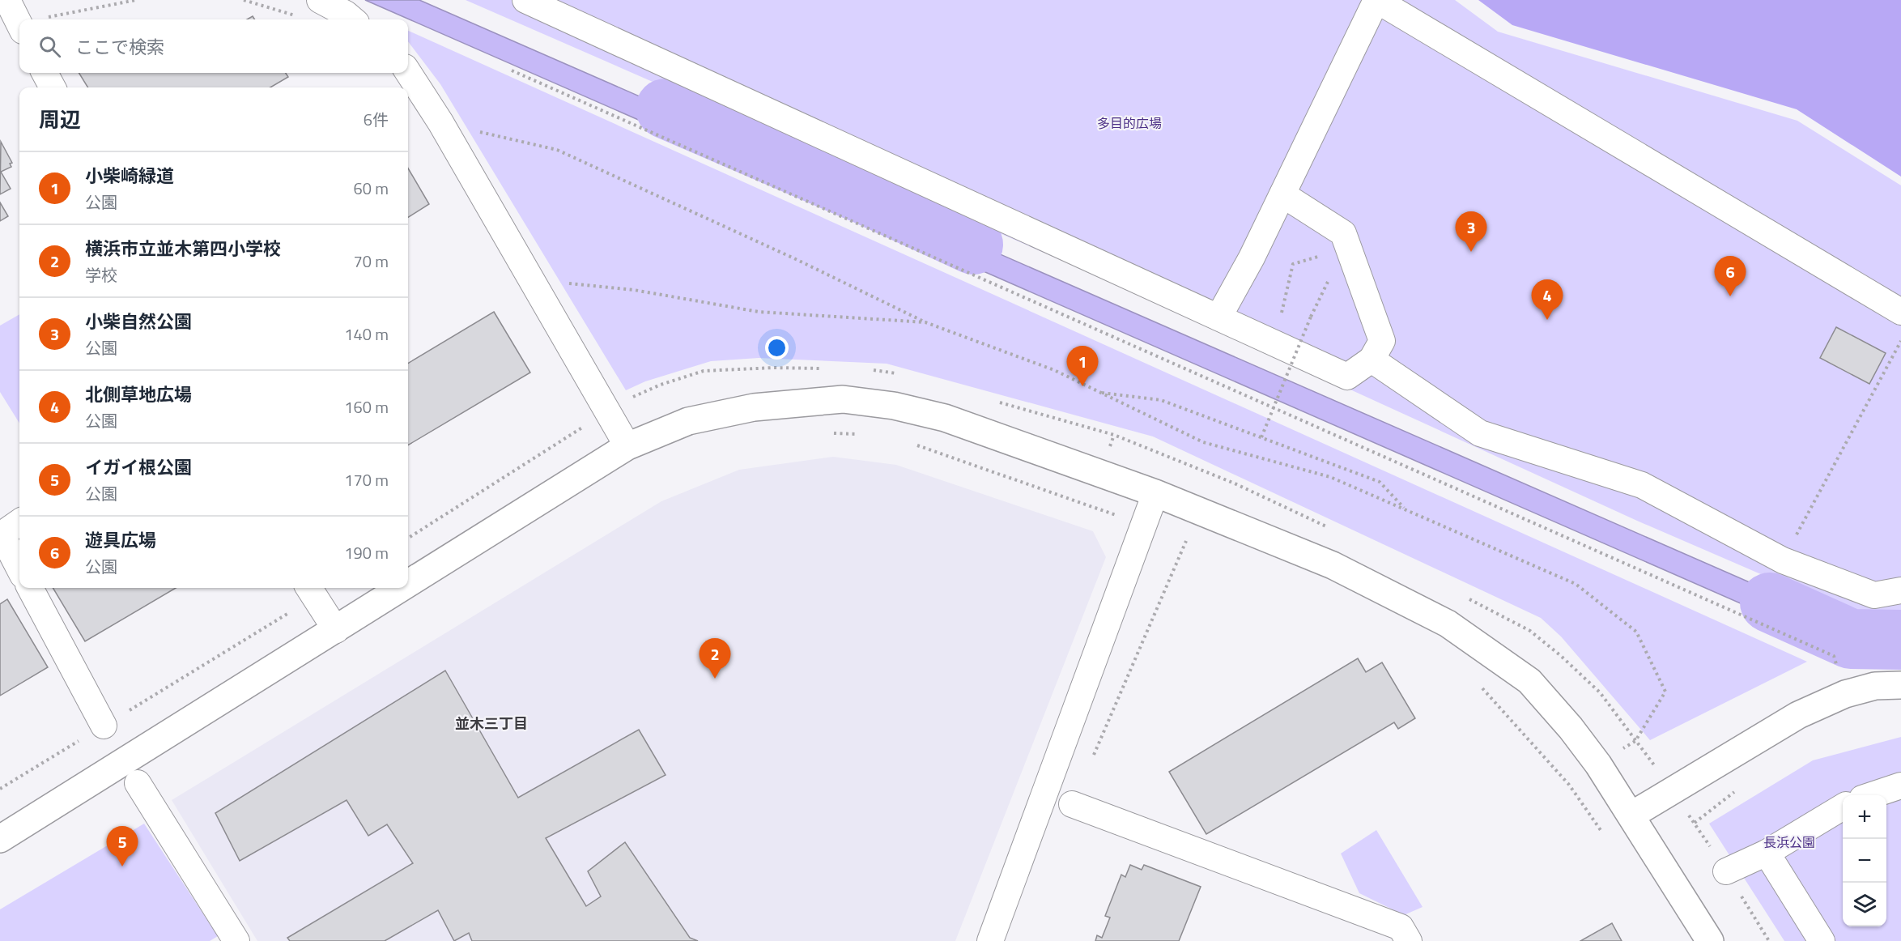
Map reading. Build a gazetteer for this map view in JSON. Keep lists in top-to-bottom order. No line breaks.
{"districts":["並木三丁目"],"parks":["多目的広場","長浜公園"],"page":{"search":"ここで検索","heading":["周辺","6件"],"list":[{"mark":"1","name":"小柴崎緑道","note":"公園","value":"60 m"},{"mark":"2","name":"横浜市立並木第四小学校","note":"学校","value":"70 m"},{"mark":"3","name":"小柴自然公園","note":"公園","value":"140 m"},{"mark":"4","name":"北側草地広場","note":"公園","value":"160 m"},{"mark":"5","name":"イガイ根公園","note":"公園","value":"170 m"},{"mark":"6","name":"遊具広場","note":"公園","value":"190 m"}],"pins":["3","6","4","1","2","5"],"map_buttons":["+","−"]}}
